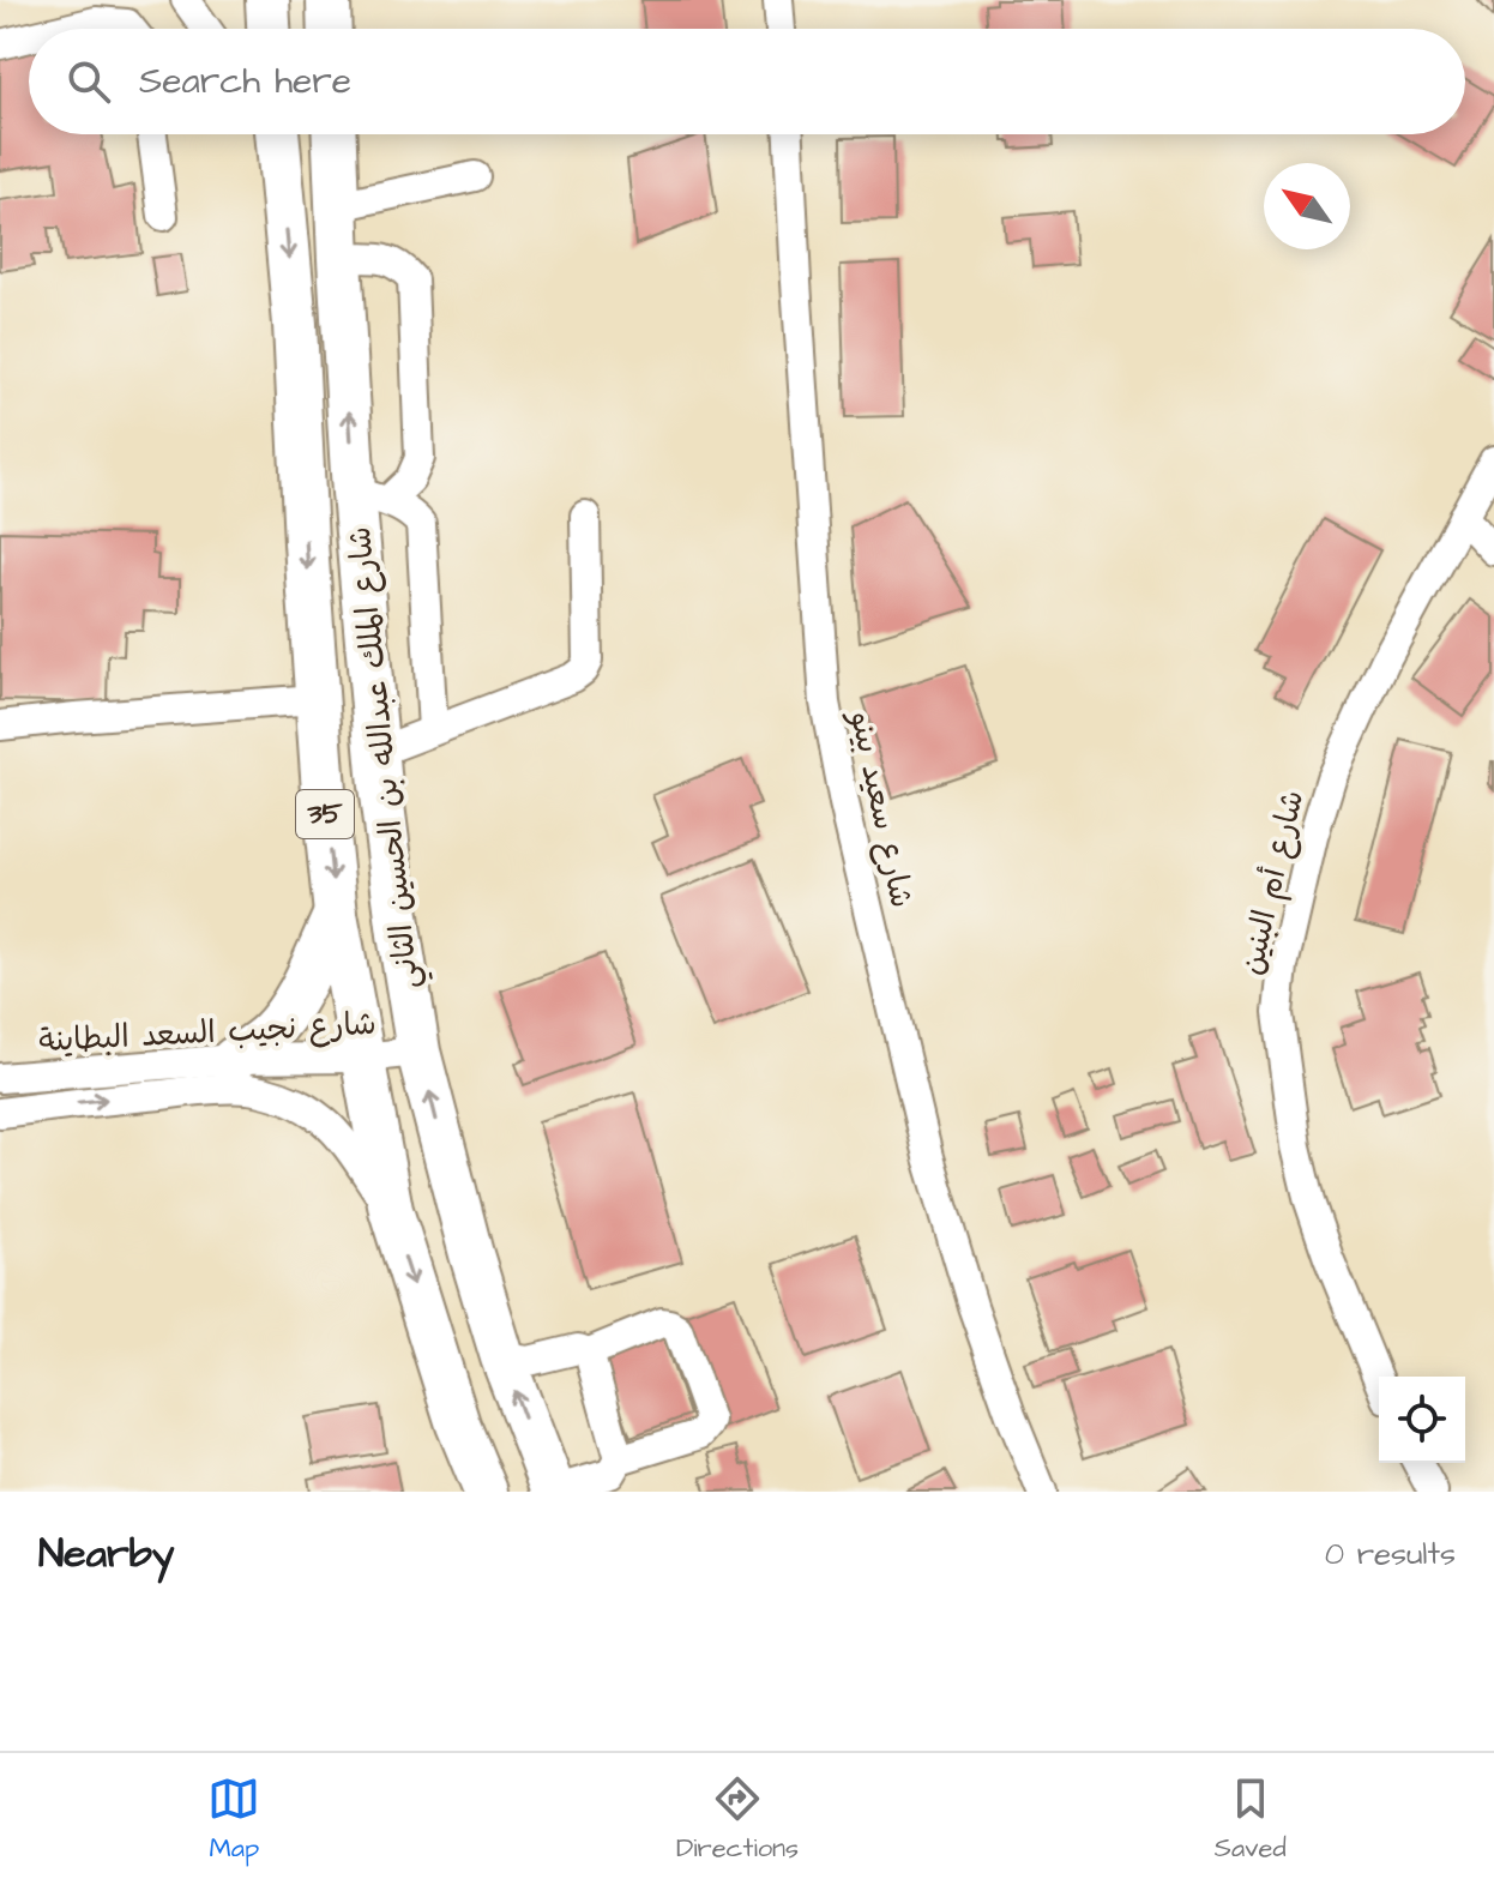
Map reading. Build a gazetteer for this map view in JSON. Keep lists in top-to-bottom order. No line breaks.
{"streets":{"highway":["شارع الملك عبدالله بن الحسين الثاني","35"],"street":["شارع سعيد بينو","شارع أم البنين","شارع نجيب السعد البطاينة"]},"crossings":[["شارع الملك عبدالله بن الحسين الثاني","شارع نجيب السعد البطاينة"]],"north":"top left","page":{"search":"Search here","heading":["Nearby","0 results"],"nav":["Map","Directions","Saved"]}}
